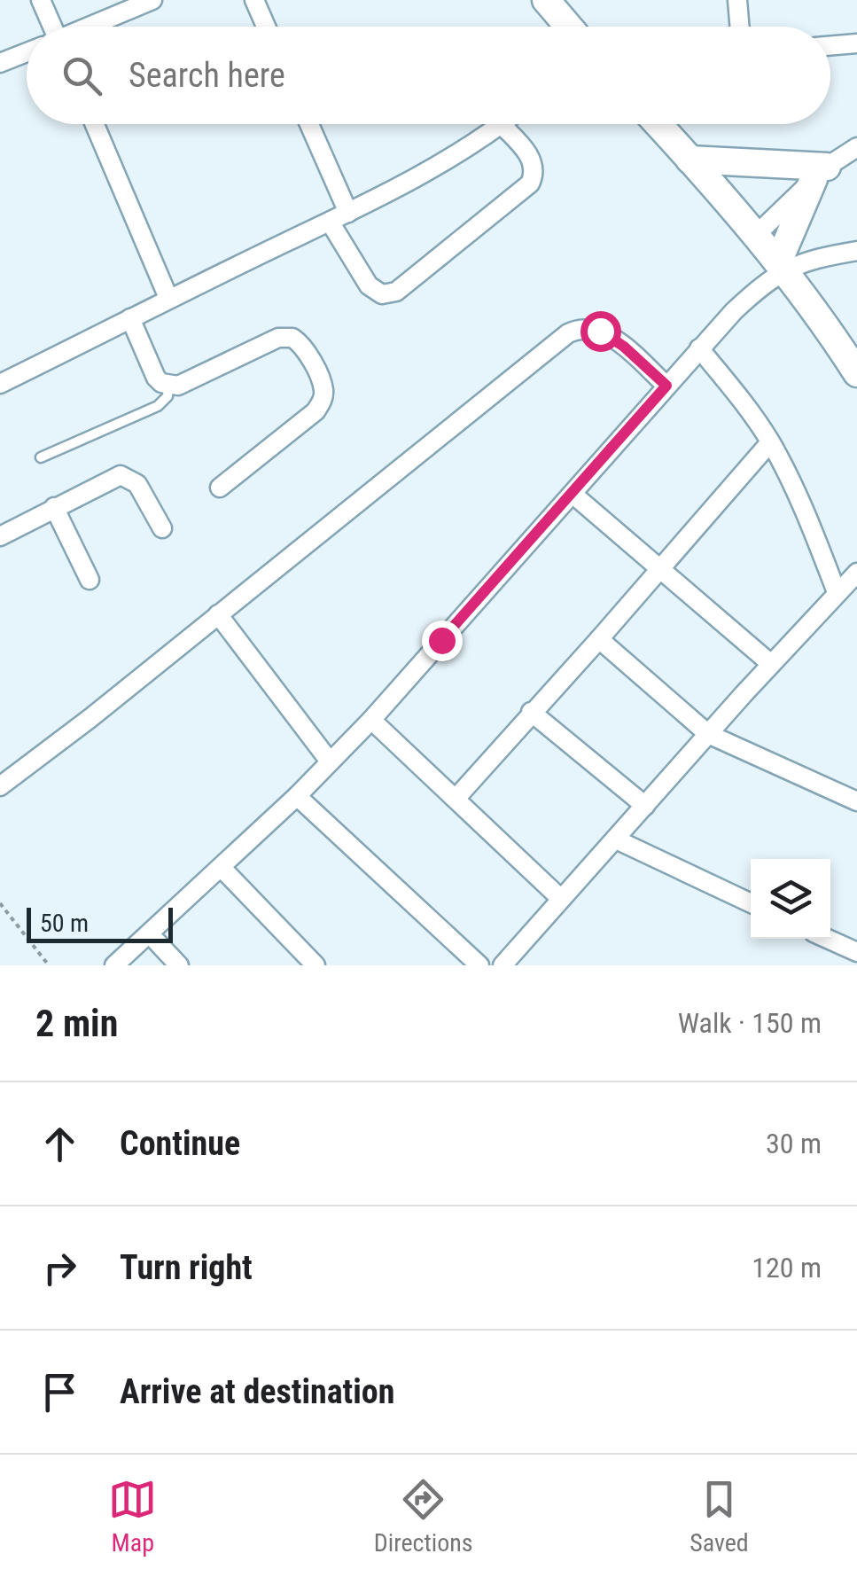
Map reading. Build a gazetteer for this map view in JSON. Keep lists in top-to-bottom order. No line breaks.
{"scale_bar":"50 m","page":{"search":"Search here","scale":"50 m","heading":["2 min","Walk · 150 m"],"list":[["Continue","30 m"],["Turn right","120 m"],"Arrive at destination"],"nav":["Map","Directions","Saved"]}}
